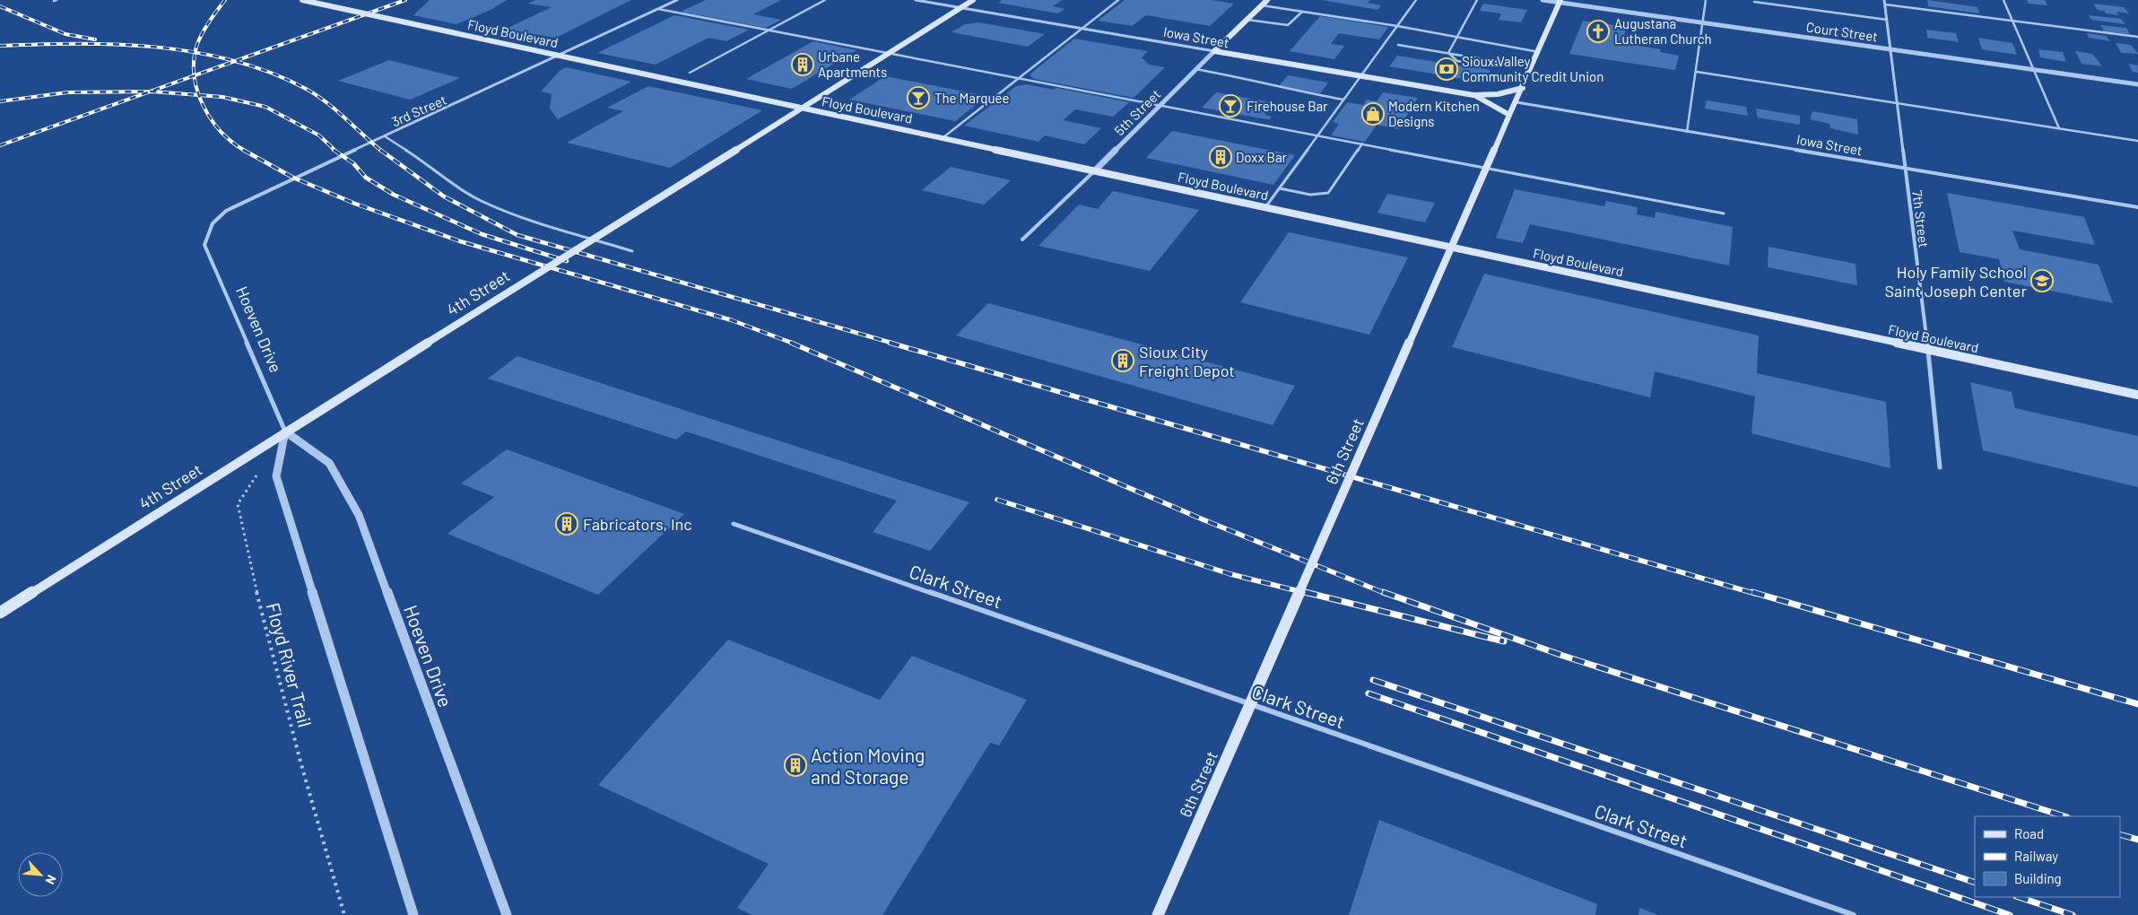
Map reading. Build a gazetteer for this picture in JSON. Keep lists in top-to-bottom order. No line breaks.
{"streets":{"main road":["Floyd Boulevard","Iowa Street","5th Street","4th Street","6th Street"],"street":["Court Street","3rd Street","7th Street","Hoeven Drive","Clark Street"],"path":["Floyd River Trail"]},"crossings":[["Court Street","7th Street"],["Court Street","6th Street"],["Floyd Boulevard","5th Street"],["Floyd Boulevard","7th Street"],["Floyd Boulevard","4th Street"],["Iowa Street","5th Street"],["Iowa Street","7th Street"],["Iowa Street","4th Street"],["Iowa Street","6th Street"],["3rd Street","Hoeven Drive"],["4th Street","Hoeven Drive"]],"places":{"church":["Augustana Lutheran Church"],"building":["Urbane Apartments","Doxx Bar","Sioux City Freight Depot","Fabricators, Inc","Action Moving and Storage"],"bank":["Sioux Valley Community Credit Union"],"bar":["The Marquee","Firehouse Bar"],"shop":["Modern Kitchen Designs"],"school or university":["Holy Family School Saint Joseph Center"]},"legend":["Road","Railway","Building"],"north":"bottom right"}
